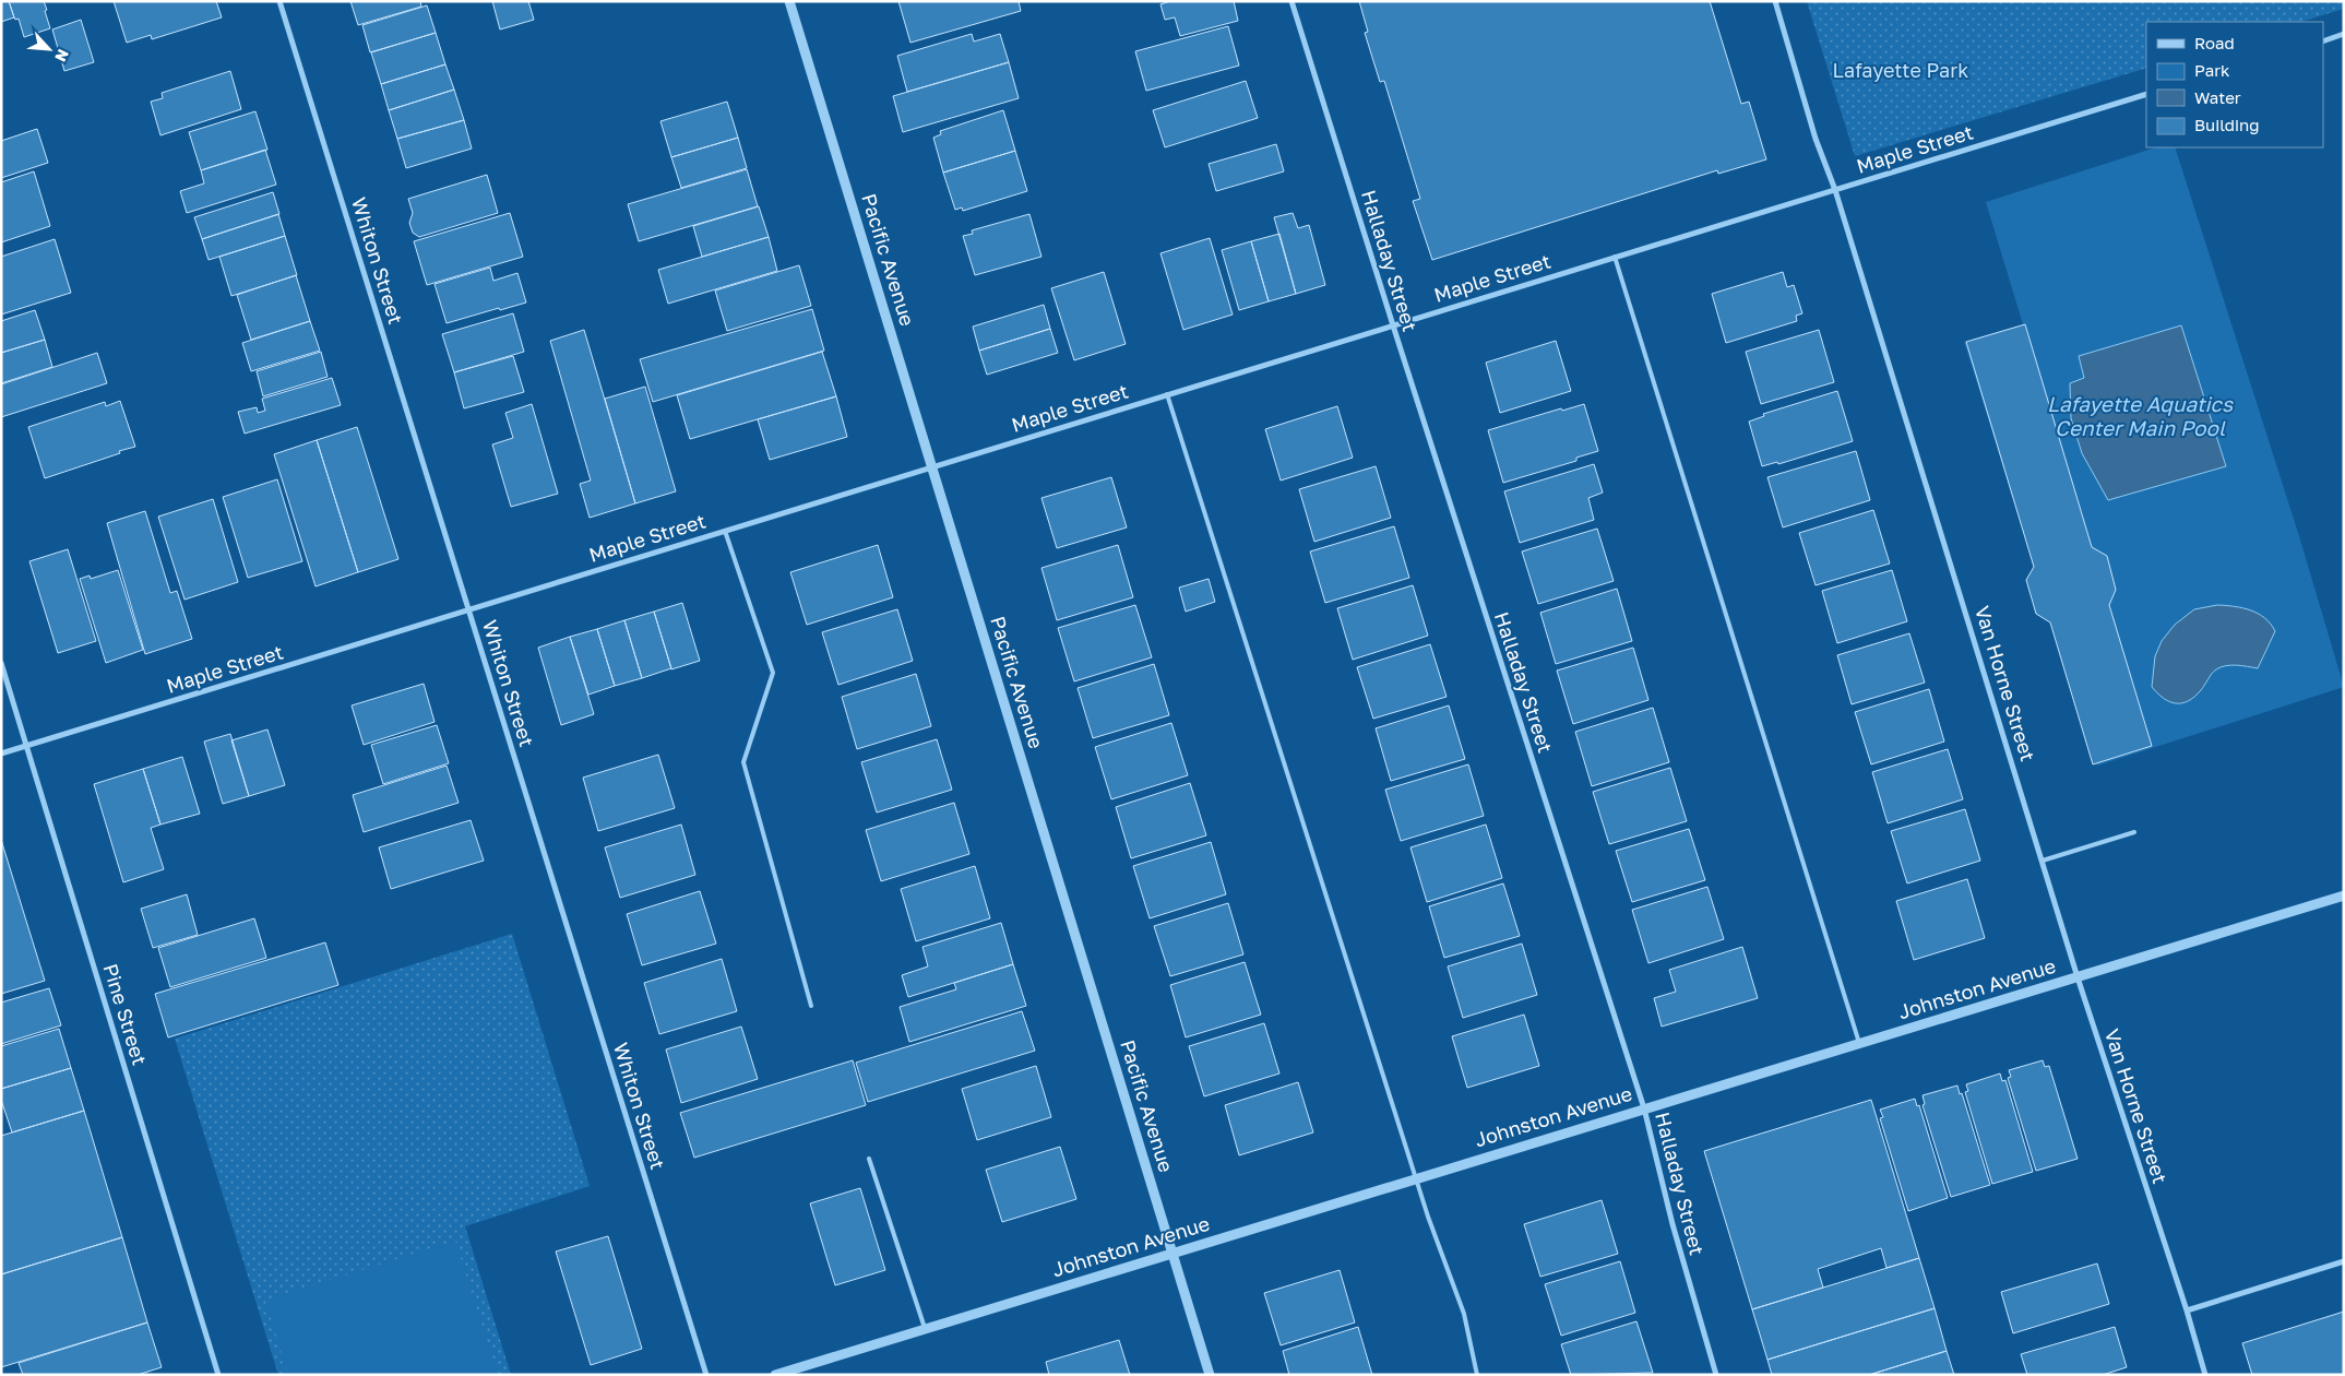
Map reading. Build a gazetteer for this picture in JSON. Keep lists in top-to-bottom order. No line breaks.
{"streets":{"street":["Maple Street","Pacific Avenue","Whiton Street","Halladay Street","Van Horne Street","Johnston Avenue","Pine Street"]},"crossings":[["Maple Street","Pacific Avenue"],["Maple Street","Whiton Street"],["Maple Street","Halladay Street"],["Maple Street","Van Horne Street"],["Maple Street","Pine Street"],["Pacific Avenue","Johnston Avenue"],["Halladay Street","Johnston Avenue"],["Van Horne Street","Johnston Avenue"]],"water":["Lafayette Aquatics Center Main Pool"],"parks":["Lafayette Park"],"legend":["Road","Park","Water","Building"],"north":"bottom right"}
